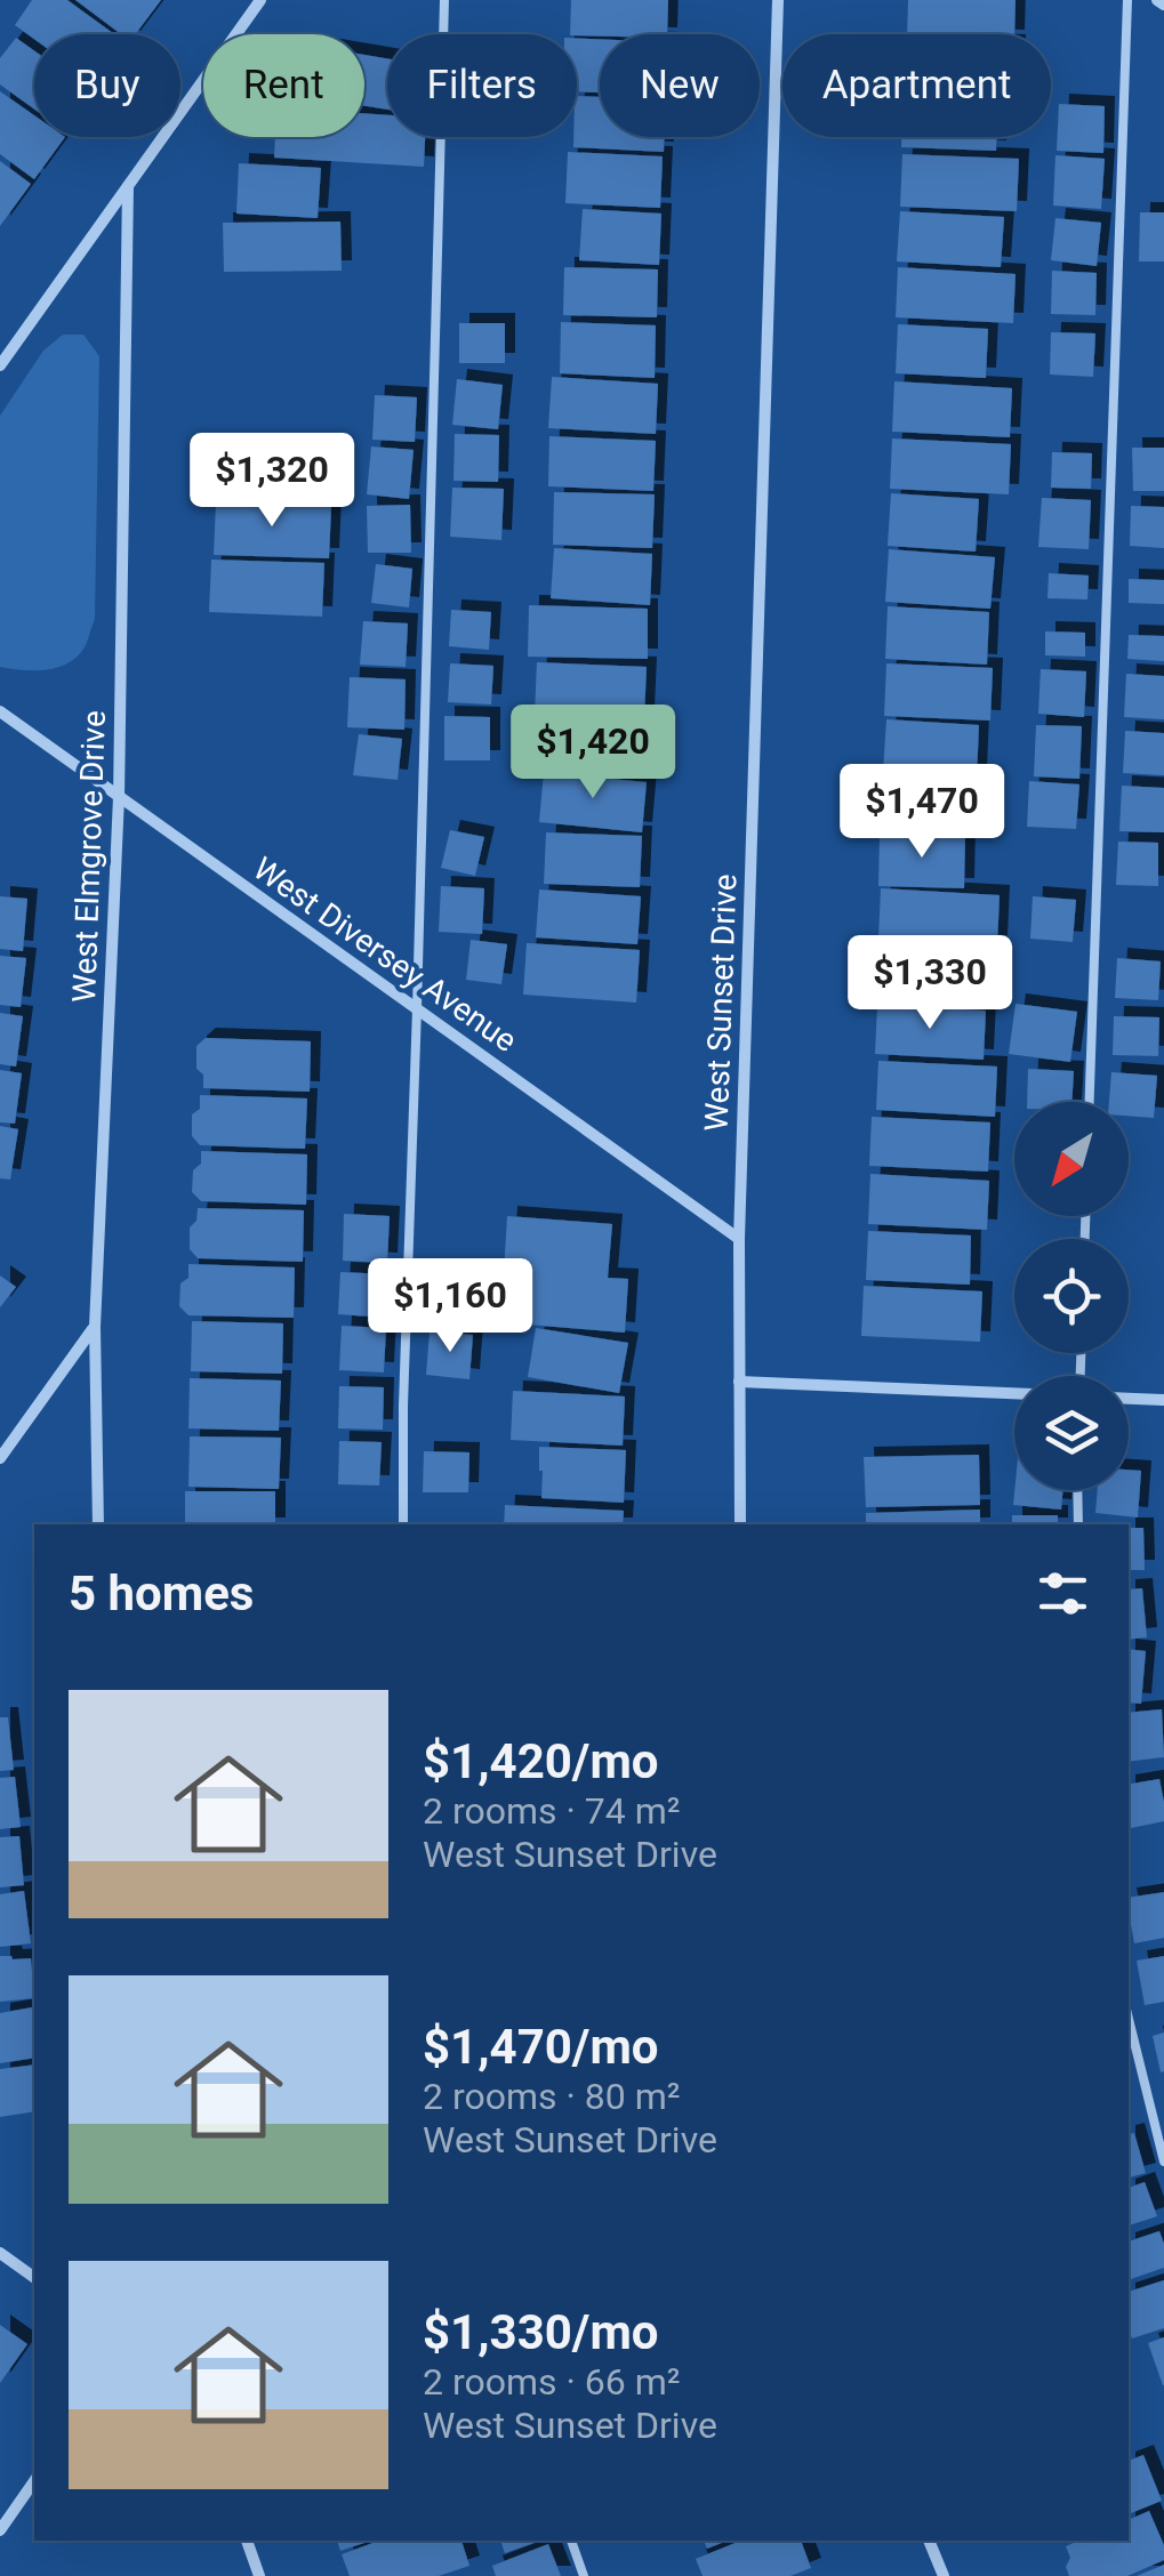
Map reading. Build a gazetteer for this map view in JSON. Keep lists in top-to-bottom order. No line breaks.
{"streets":{"street":["West Elmgrove Drive","West Diversey Avenue","West Sunset Drive"]},"crossings":[["West Elmgrove Drive","West Diversey Avenue"],["West Diversey Avenue","West Sunset Drive"]],"north":"bottom left","page":{"chip":["Buy","Rent","Filters","New","Apartment"],"price":["$1,320","$1,420","$1,470","$1,330","$1,160"],"heading":"5 homes","list":[{"name":"$1,420/mo","note":"2 rooms · 74 m² · West Sunset Drive"},{"name":"$1,470/mo","note":"2 rooms · 80 m² · West Sunset Drive"},{"name":"$1,330/mo","note":"2 rooms · 66 m² · West Sunset Drive"}]}}
